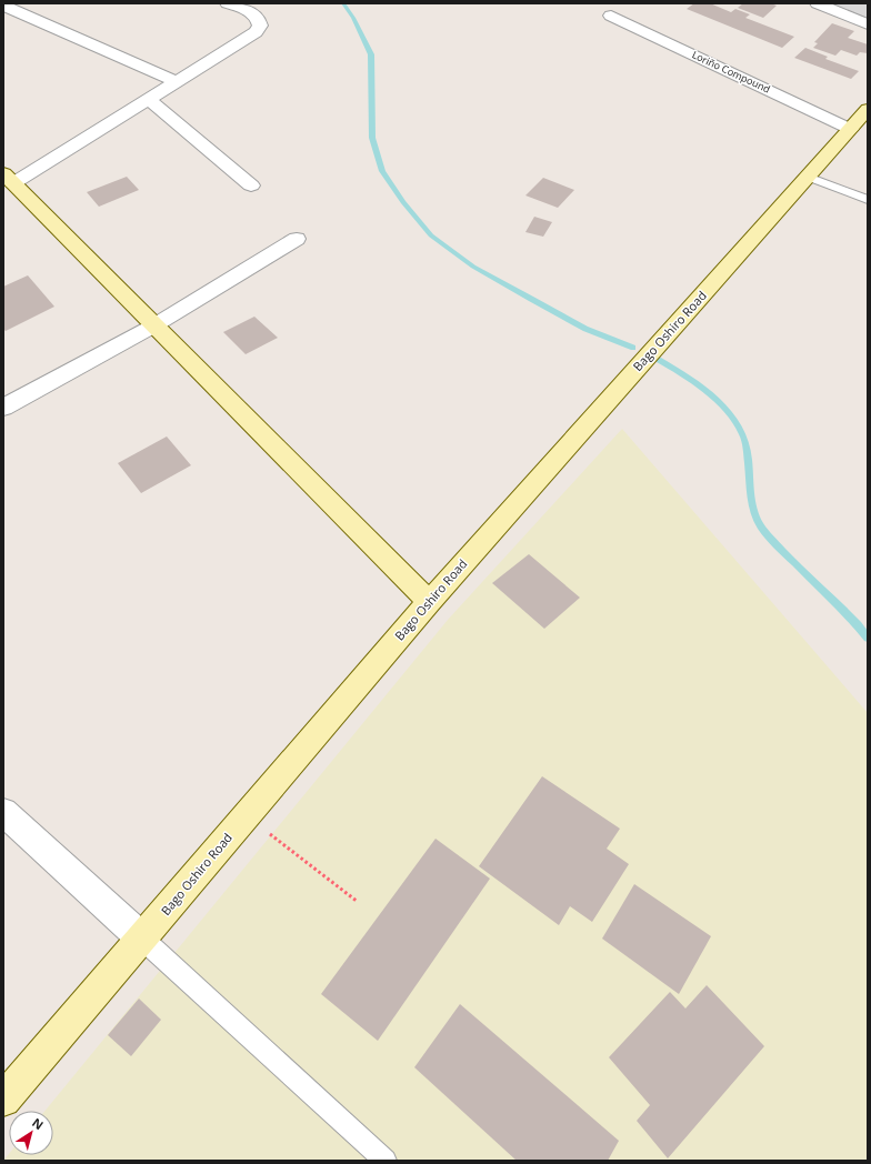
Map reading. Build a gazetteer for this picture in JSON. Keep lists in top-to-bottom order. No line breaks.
{"streets":{"street":["Loriño Compound","Bago Oshiro Road"]},"crossings":[["Loriño Compound","Bago Oshiro Road"]],"north":"top right"}
